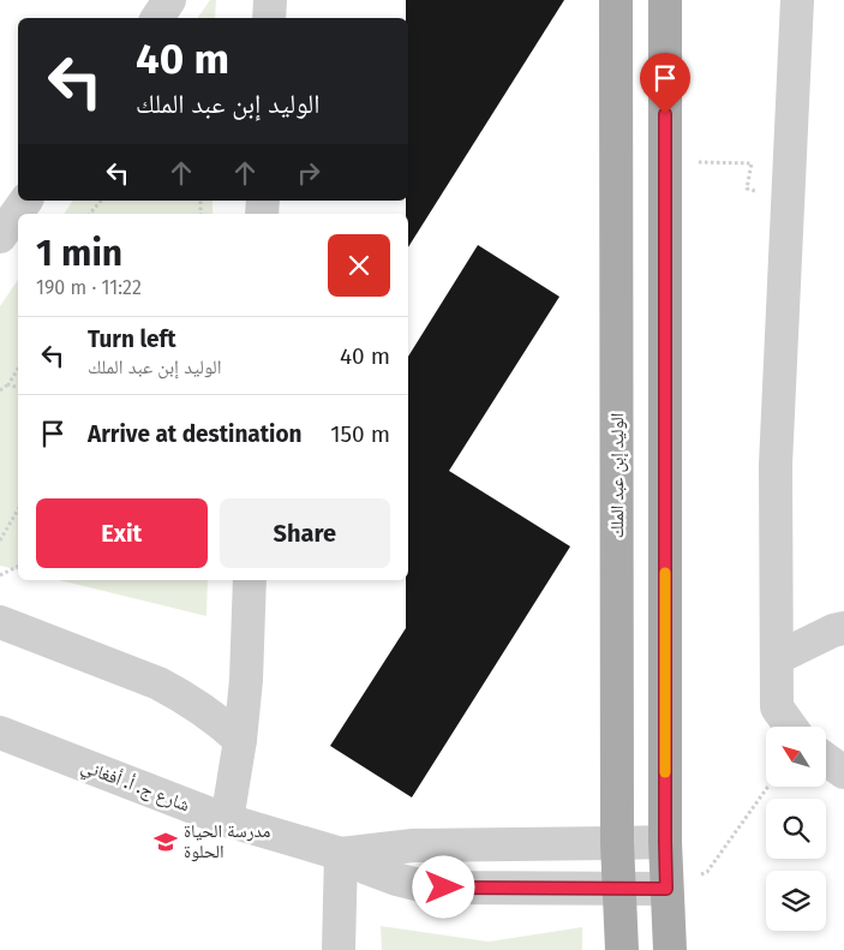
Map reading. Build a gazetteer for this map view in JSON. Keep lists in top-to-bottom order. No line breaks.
{"streets":{"main road":["الوليد إبن عبد الملك"],"street":["شارع ج. أ. أفغاني"]},"crossings":[["الوليد إبن عبد الملك","شارع ج. أ. أفغاني"]],"places":{"school or university":["مدرسة الحياة الحلوة"]},"north":"top left","page":{"turn":["40 m","الوليد إبن عبد الملك"],"heading":["1 min","190 m · 11:22"],"list":[{"name":"Turn left","note":"الوليد إبن عبد الملك","value":"40 m"},{"name":"Arrive at destination","value":"150 m"}],"buttons":["Exit","Share"]}}
